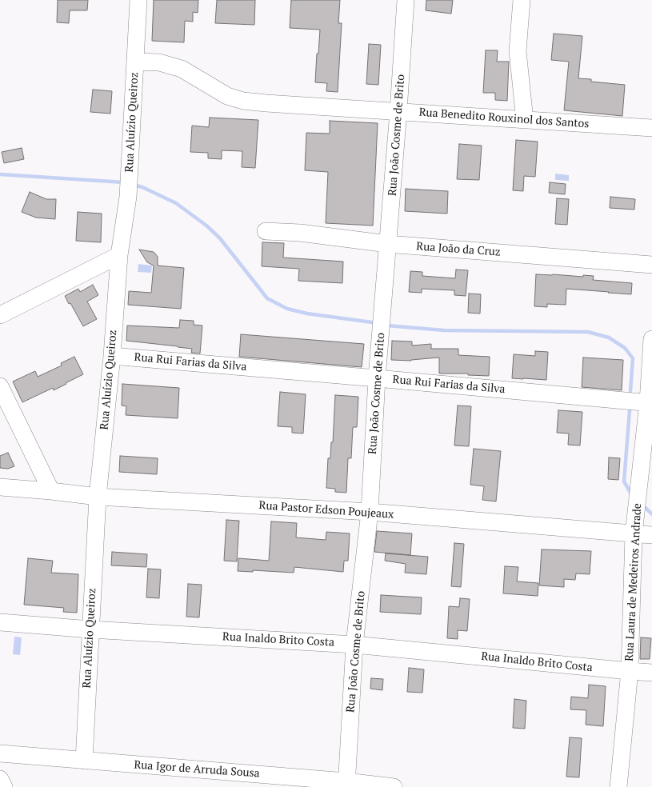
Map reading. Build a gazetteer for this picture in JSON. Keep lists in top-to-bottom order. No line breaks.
{"streets":{"street":["Rua Benedito Rouxinol dos Santos","Rua Aluízio Queiroz","Rua João Cosme de Brito","Rua João da Cruz","Rua Rui Farias da Silva","Rua Pastor Edson Poujeaux","Rua Laura de Medeiros Andrade","Rua Inaldo Brito Costa","Rua Igor de Arruda Sousa"]},"crossings":[["Rua Benedito Rouxinol dos Santos","Rua Aluízio Queiroz"],["Rua Benedito Rouxinol dos Santos","Rua João Cosme de Brito"],["Rua Aluízio Queiroz","Rua Rui Farias da Silva"],["Rua Aluízio Queiroz","Rua Pastor Edson Poujeaux"],["Rua Aluízio Queiroz","Rua Inaldo Brito Costa"],["Rua Aluízio Queiroz","Rua Igor de Arruda Sousa"],["Rua João Cosme de Brito","Rua João da Cruz"],["Rua João Cosme de Brito","Rua Rui Farias da Silva"],["Rua João Cosme de Brito","Rua Pastor Edson Poujeaux"],["Rua João Cosme de Brito","Rua Inaldo Brito Costa"],["Rua João Cosme de Brito","Rua Igor de Arruda Sousa"],["Rua Rui Farias da Silva","Rua Laura de Medeiros Andrade"],["Rua Pastor Edson Poujeaux","Rua Laura de Medeiros Andrade"],["Rua Laura de Medeiros Andrade","Rua Inaldo Brito Costa"]]}
